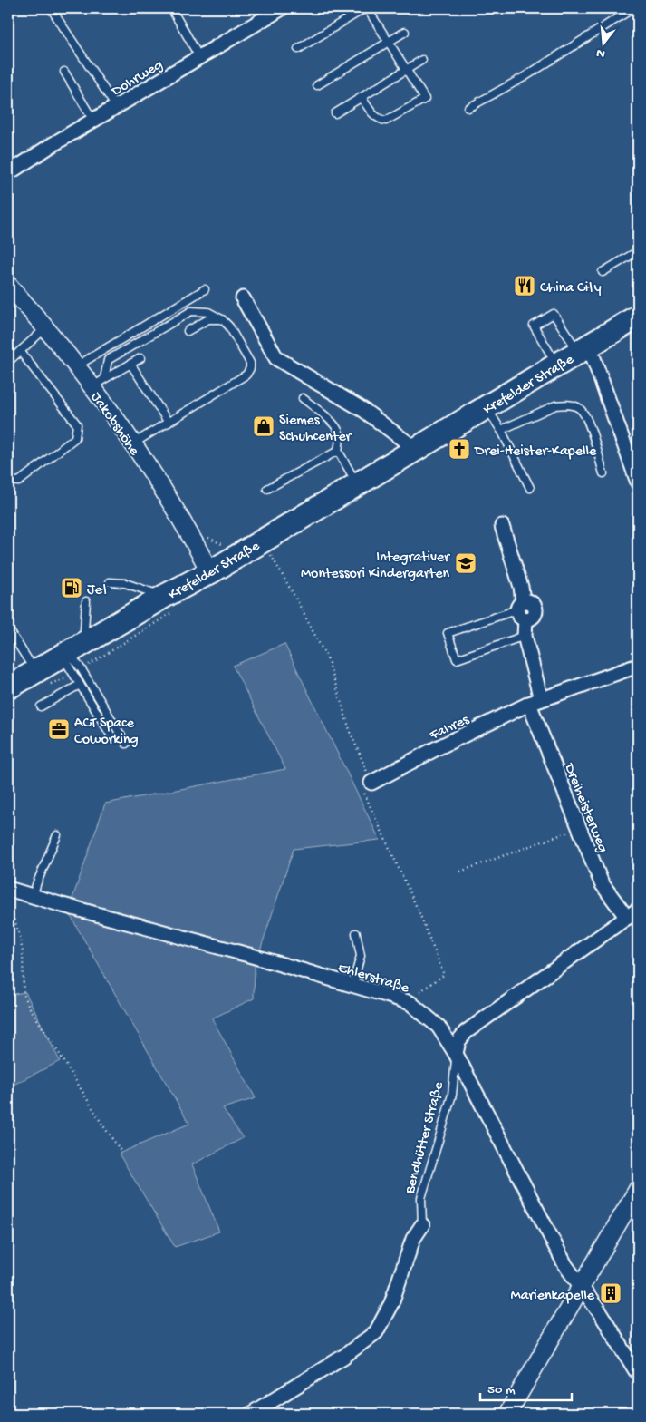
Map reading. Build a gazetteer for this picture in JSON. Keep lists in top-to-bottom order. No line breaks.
{"streets":{"main road":["Krefelder Straße"],"street":["Dohrweg","Jakobshöhe","Fahres","Dreiheisterweg","Ehlerstraße","Bendhütter Straße"]},"crossings":[["Krefelder Straße","Jakobshöhe"],["Fahres","Dreiheisterweg"],["Dreiheisterweg","Bendhütter Straße"],["Ehlerstraße","Bendhütter Straße"]],"places":{"restaurant":["China City"],"shop":["Siemes Schuhcenter"],"church":["Drei-Heister-Kapelle"],"school or university":["Integrativer Montessori Kindergarten"],"fuel station":["Jet"],"office":["ACT Space Coworking"],"building":["Marienkapelle"]},"scale_bar":"50 m","north":"bottom"}
